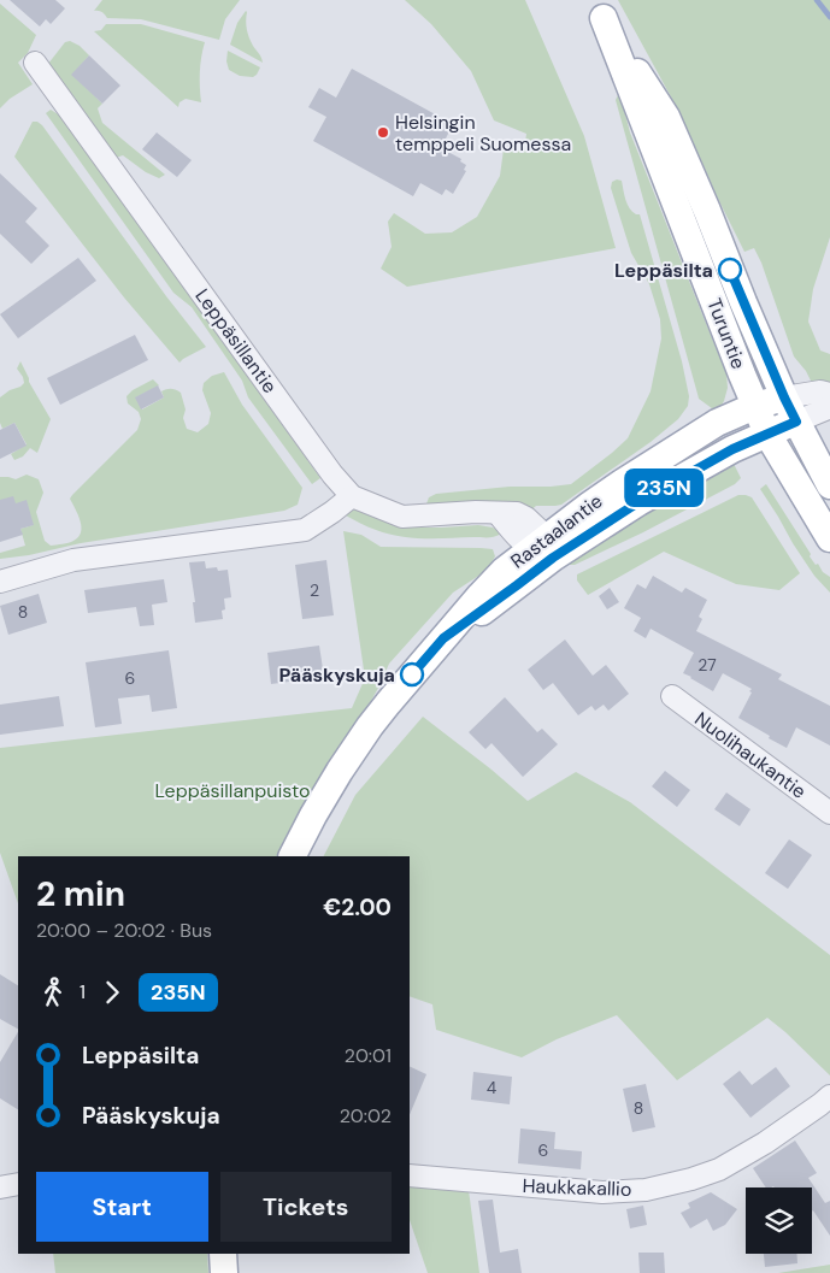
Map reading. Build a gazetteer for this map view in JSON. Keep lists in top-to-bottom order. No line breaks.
{"streets":{"main road":["Turuntie","Rastaalantie"],"street":["Leppäsillantie","Nuolihaukantie","Haukkakallio"]},"crossings":[["Turuntie","Rastaalantie"],["Leppäsillantie","Rastaalantie"]],"parks":["Leppäsillanpuisto"],"places":["Helsingin temppeli Suomessa","Leppäsilta","Pääskyskuja"],"lines":["bus line 235N"],"house_numbers":["2","8","27","6","4","8","6"],"page":{"on_map":"235N","heading":["2 min","20:00 – 20:02 · Bus","€2.00"],"legs":["1","235N"],"list":[{"name":"Leppäsilta","value":"20:01"},{"name":"Pääskyskuja","value":"20:02"}],"buttons":["Start","Tickets"]}}
